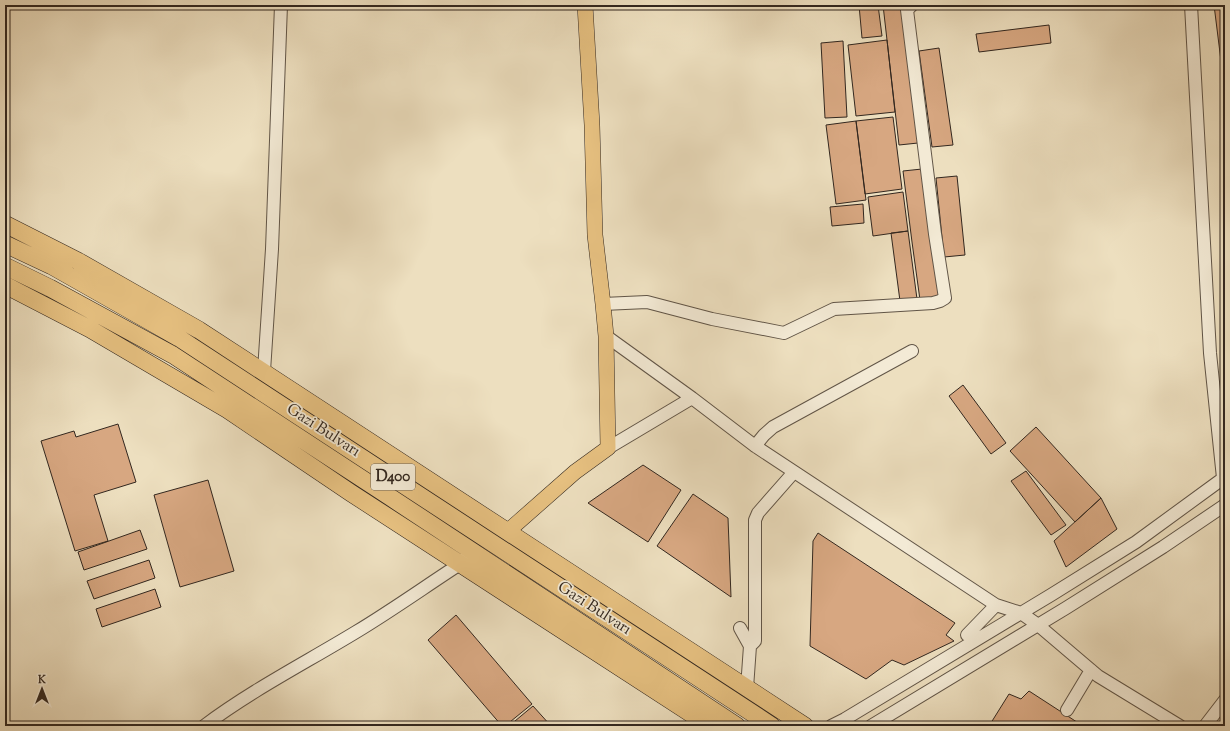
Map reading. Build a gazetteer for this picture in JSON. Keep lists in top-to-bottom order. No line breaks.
{"streets":{"highway":["Gazi Bulvarı","D400"]},"north":"top"}
